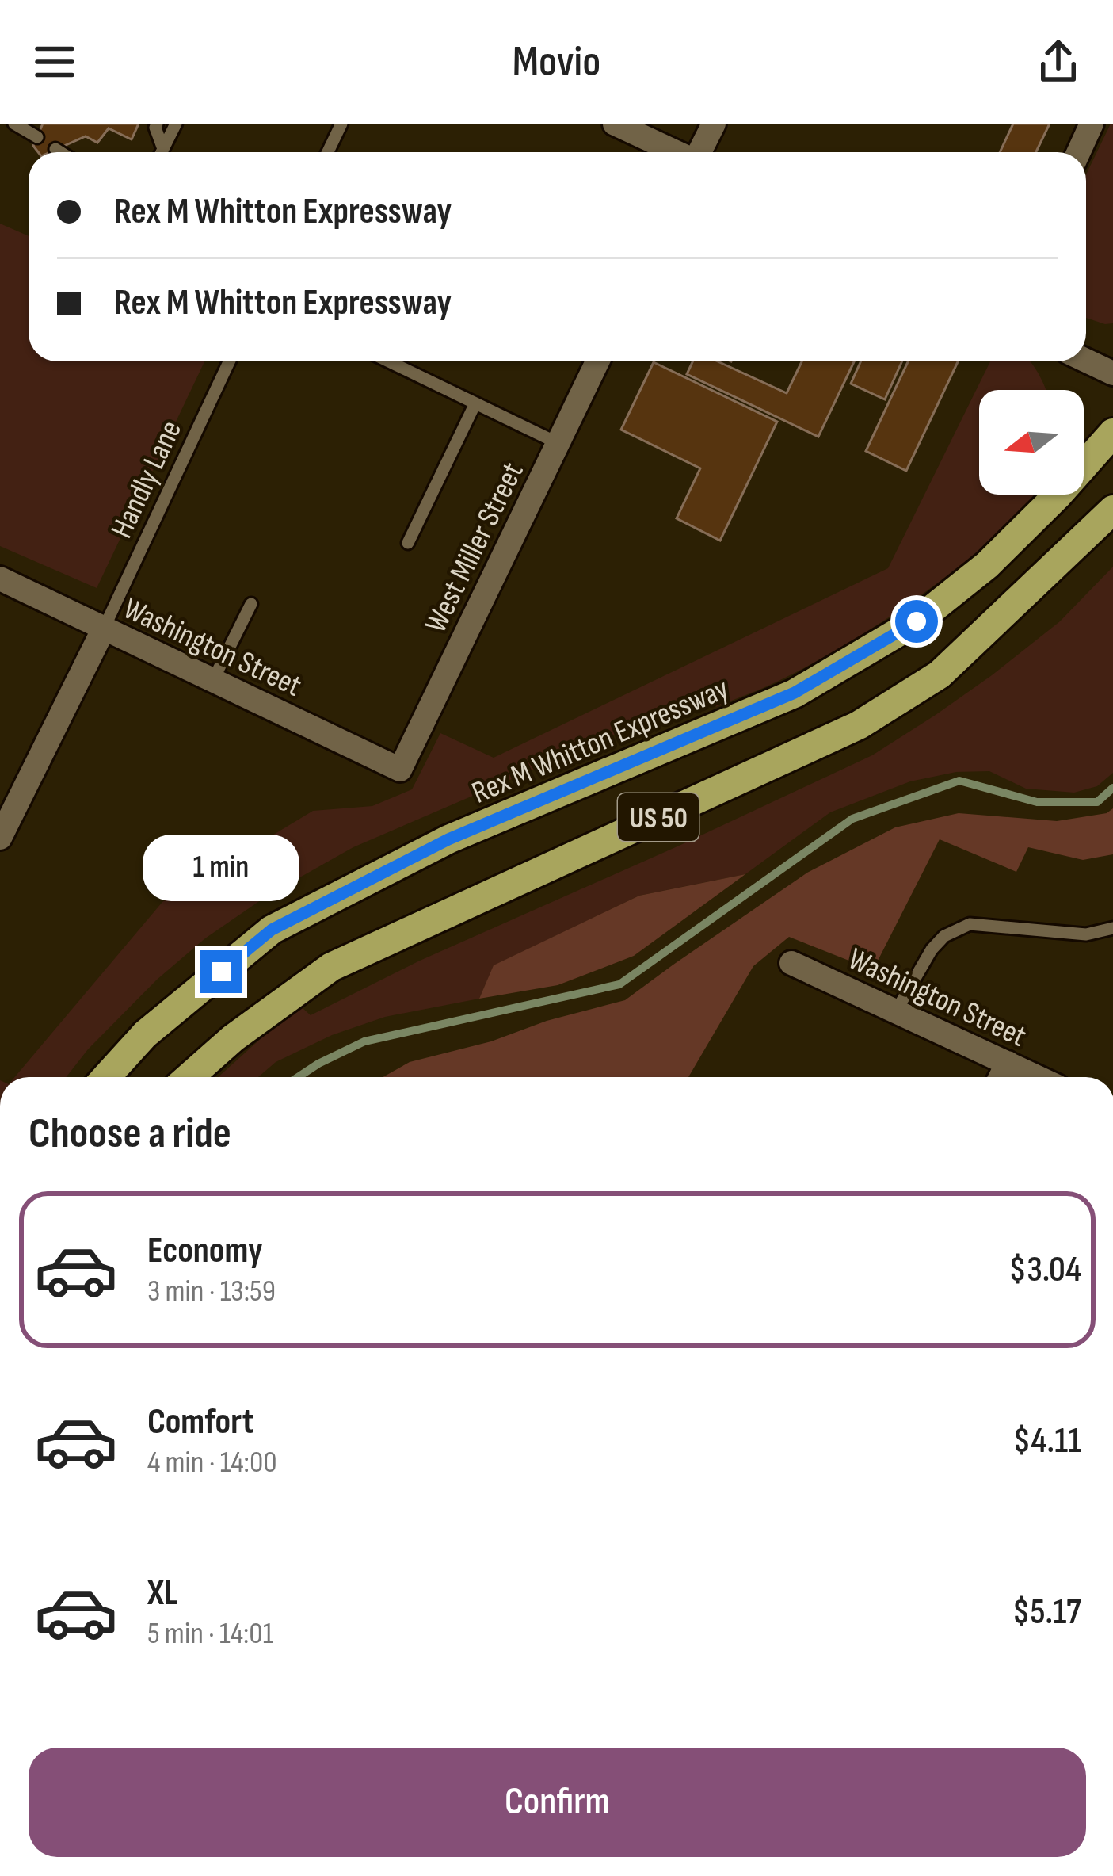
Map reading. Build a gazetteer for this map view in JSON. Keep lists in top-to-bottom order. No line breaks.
{"streets":{"highway":["Rex M Whitton Expressway","US 50"],"street":["West Miller Street","Washington Street"],"lane":["Handly Lane"]},"crossings":[["Handly Lane","Washington Street"],["West Miller Street","Washington Street"]],"north":"left","page":{"header":"Movio","banner":["Rex M Whitton Expressway","Rex M Whitton Expressway"],"bubble":"1 min","heading":"Choose a ride","list":[{"name":"Economy","note":"3 min · 13:59","value":"$3.04"},{"name":"Comfort","note":"4 min · 14:00","value":"$4.11"},{"name":"XL","note":"5 min · 14:01","value":"$5.17"}],"buttons":"Confirm"}}
